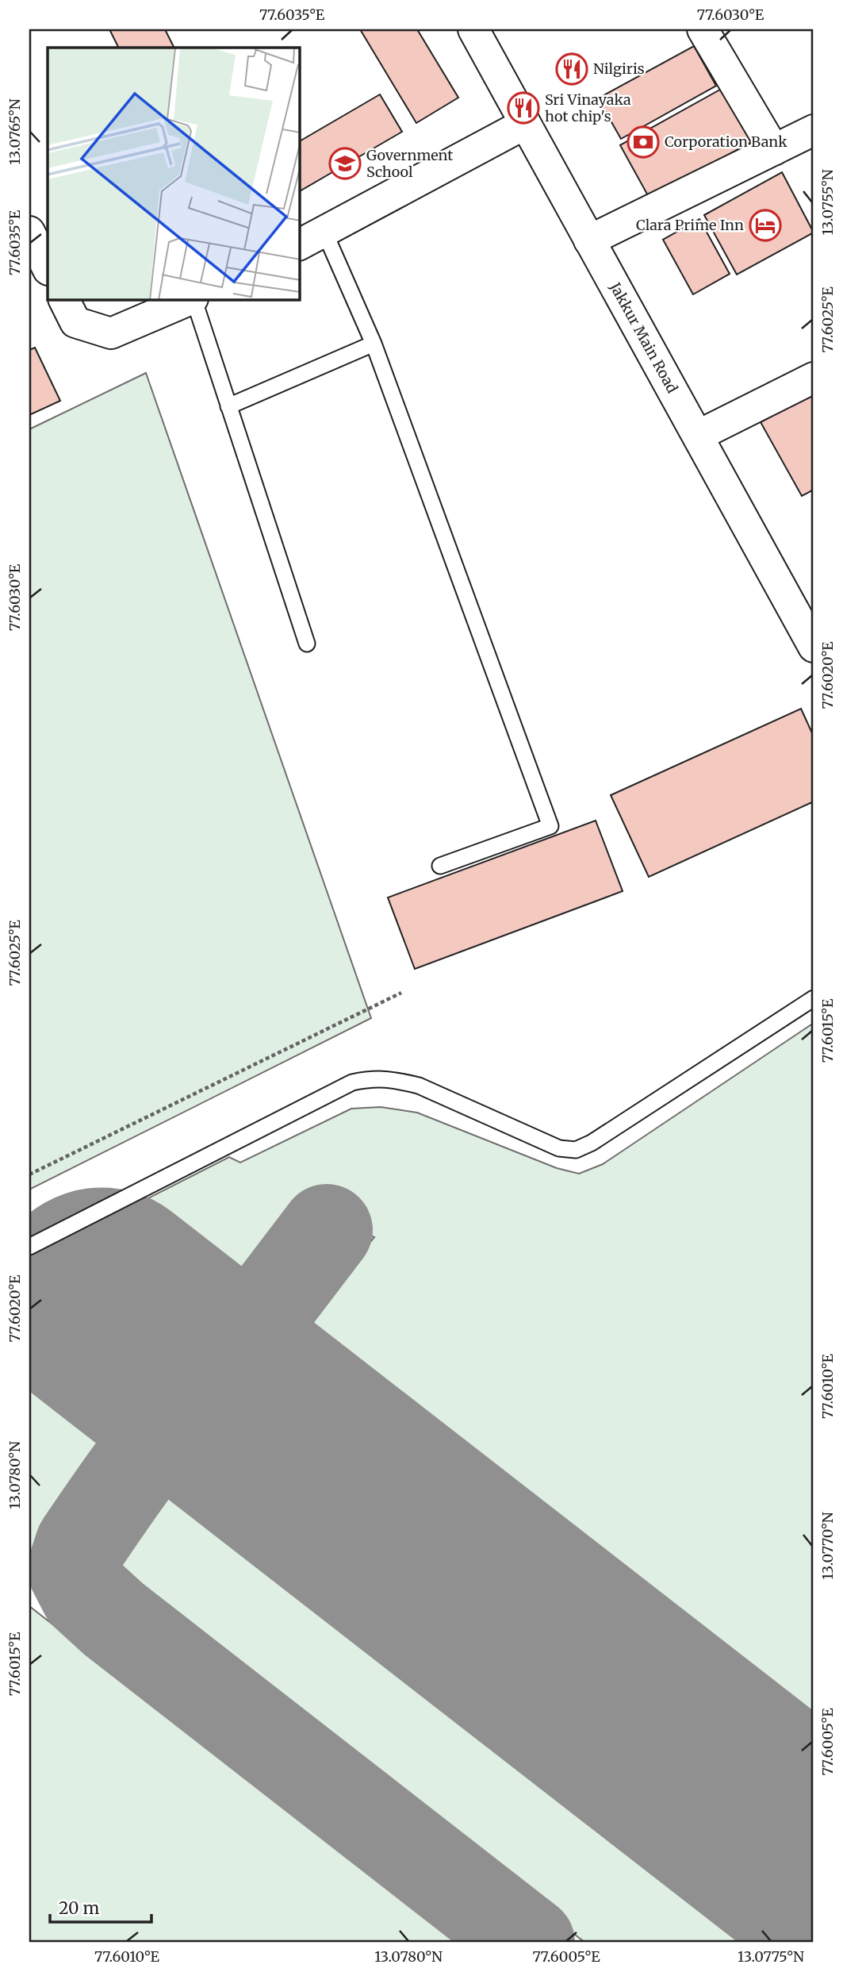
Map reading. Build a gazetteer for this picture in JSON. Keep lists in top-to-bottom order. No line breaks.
{"streets":{"street":["Jakkur Main Road"]},"places":{"restaurant":["Nilgiris","Sri Vinayaka hot chip's"],"bank":["Corporation Bank"],"school or university":["Government School"],"hotel":["Clara Prime Inn"]},"scale_bar":"20 m","coordinates":["77.6035°E","77.6030°E","13.0765°N","13.0755°N","77.6025°E","77.6020°E","77.6015°E","77.6010°E","13.0780°N","13.0770°N","77.6005°E","13.0775°N"]}
